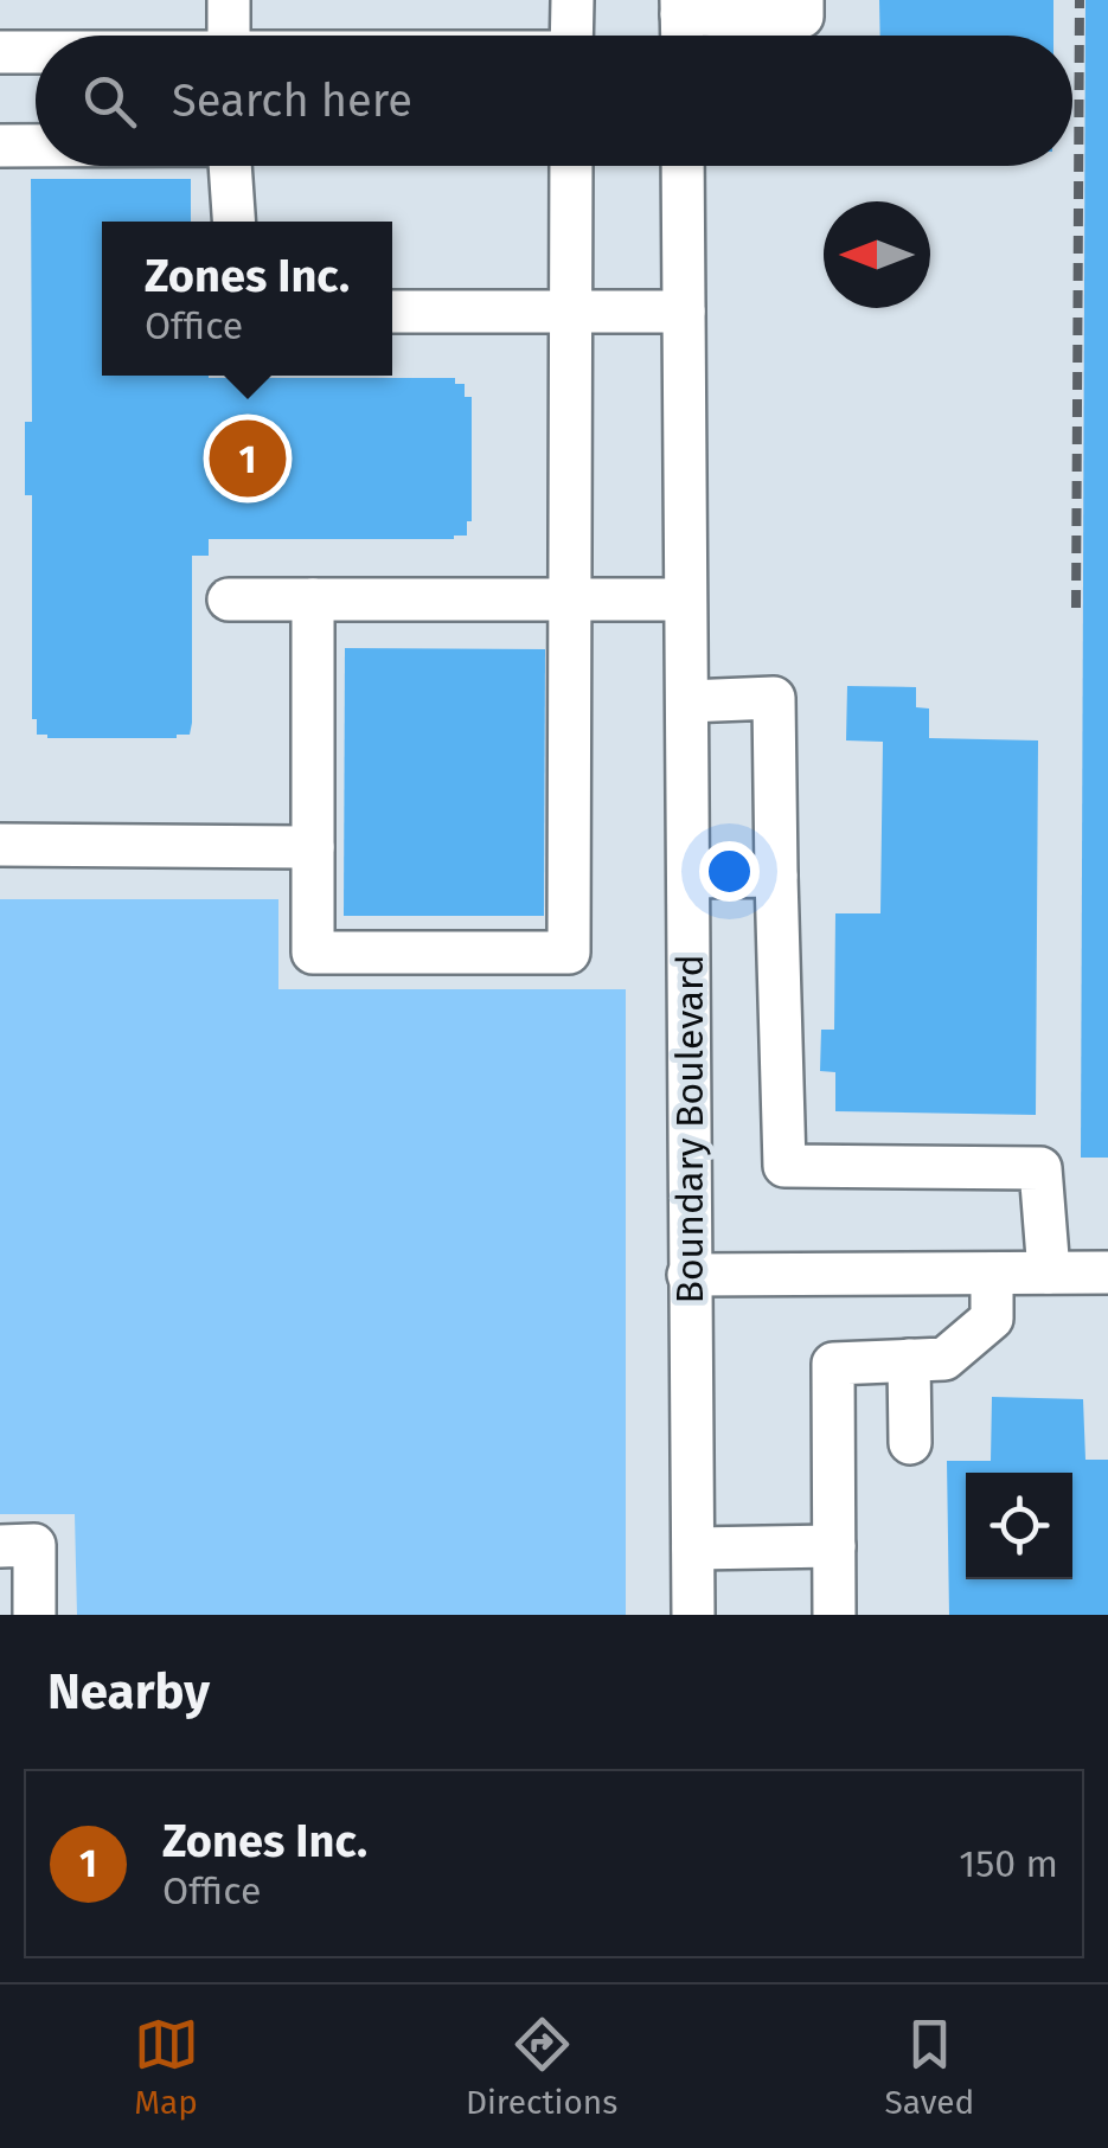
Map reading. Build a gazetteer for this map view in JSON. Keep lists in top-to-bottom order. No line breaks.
{"streets":{"street":["Boundary Boulevard"]},"north":"left","page":{"search":"Search here","popup":["Zones Inc.","Office"],"pins":"1","heading":"Nearby","list":[{"mark":"1","name":"Zones Inc.","note":"Office","value":"150 m"}],"nav":["Map","Directions","Saved"]}}
